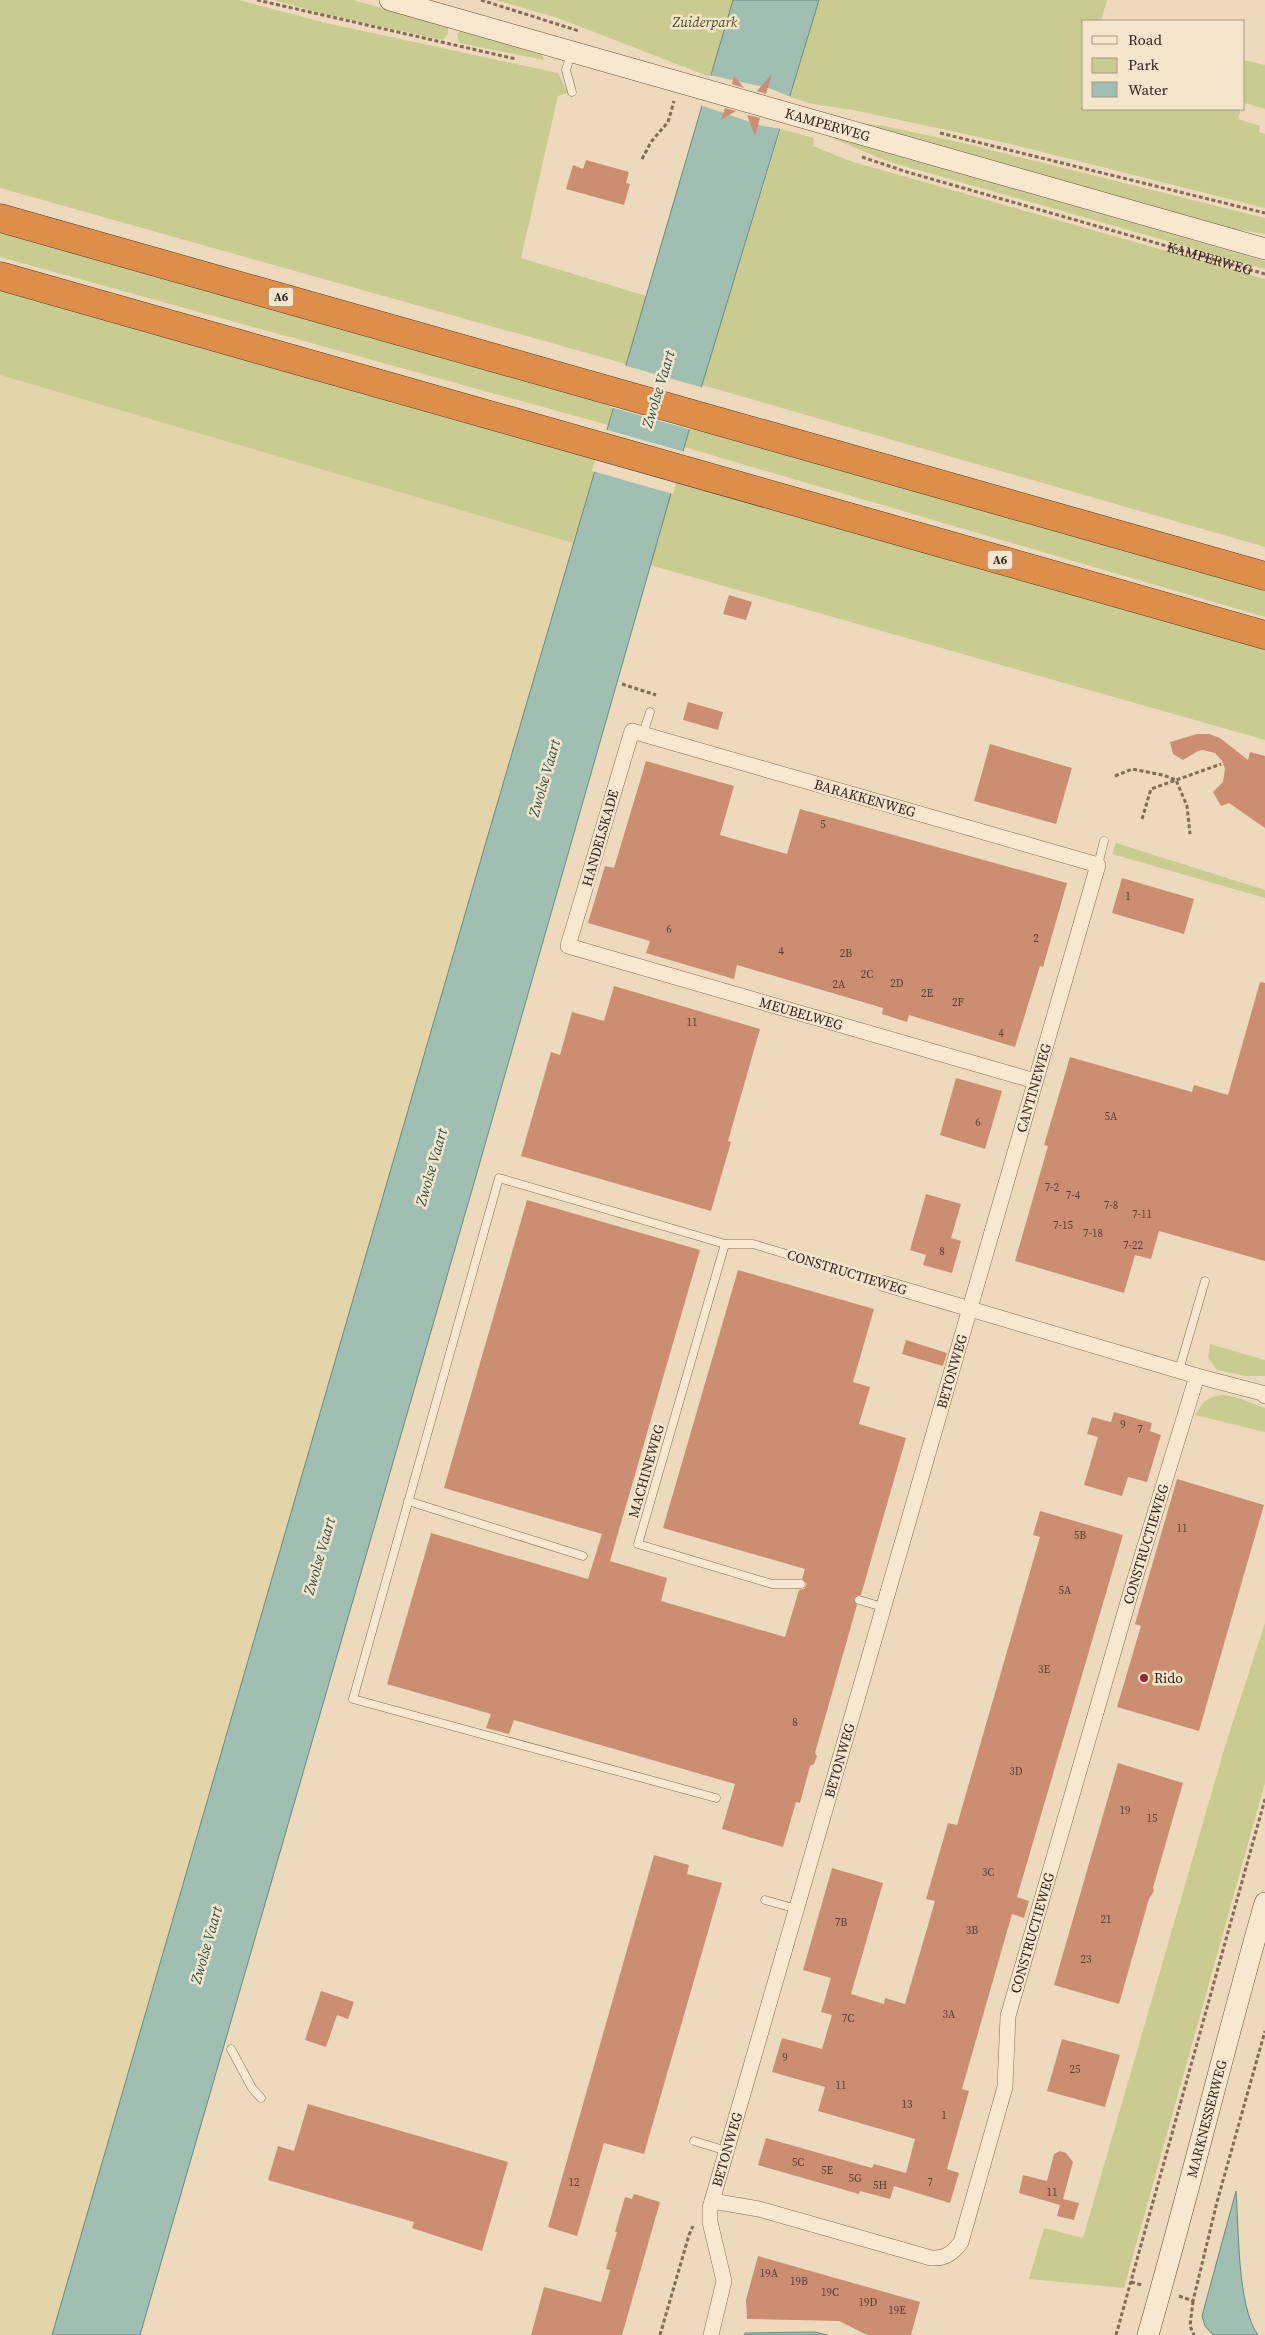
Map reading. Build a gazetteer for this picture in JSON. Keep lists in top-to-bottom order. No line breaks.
{"streets":{"highway":["A6"],"main road":["KAMPERWEG","MARKNESSERWEG"],"street":["BARAKKENWEG","HANDELSKADE","MEUBELWEG","CANTINEWEG","CONSTRUCTIEWEG","BETONWEG"],"lane":["MACHINEWEG"]},"crossings":[["BARAKKENWEG","HANDELSKADE"],["BARAKKENWEG","CANTINEWEG"],["HANDELSKADE","MEUBELWEG"],["MEUBELWEG","CANTINEWEG"],["CANTINEWEG","CONSTRUCTIEWEG"],["CANTINEWEG","BETONWEG"],["CONSTRUCTIEWEG","BETONWEG"],["CONSTRUCTIEWEG","MACHINEWEG"]],"water":["Zwolse Vaart"],"parks":["Zuiderpark"],"places":["Rido"],"house_numbers":["5","1","6","2","4","2B","2C","2D","2A","2E","2F","11","4","5A","6","7-2","7-4","7-8","7-11","7-15","7-18","7-22","8","9","7","11","5B","5A","3E","8","3D","19","15","3C","21","7B","3B","23","3A","7C","9","25","11","13","1","5C","5E","5G","12","7","5H","11","19A","19B","19C","19D","19E"],"legend":["Road","Park","Water"]}
